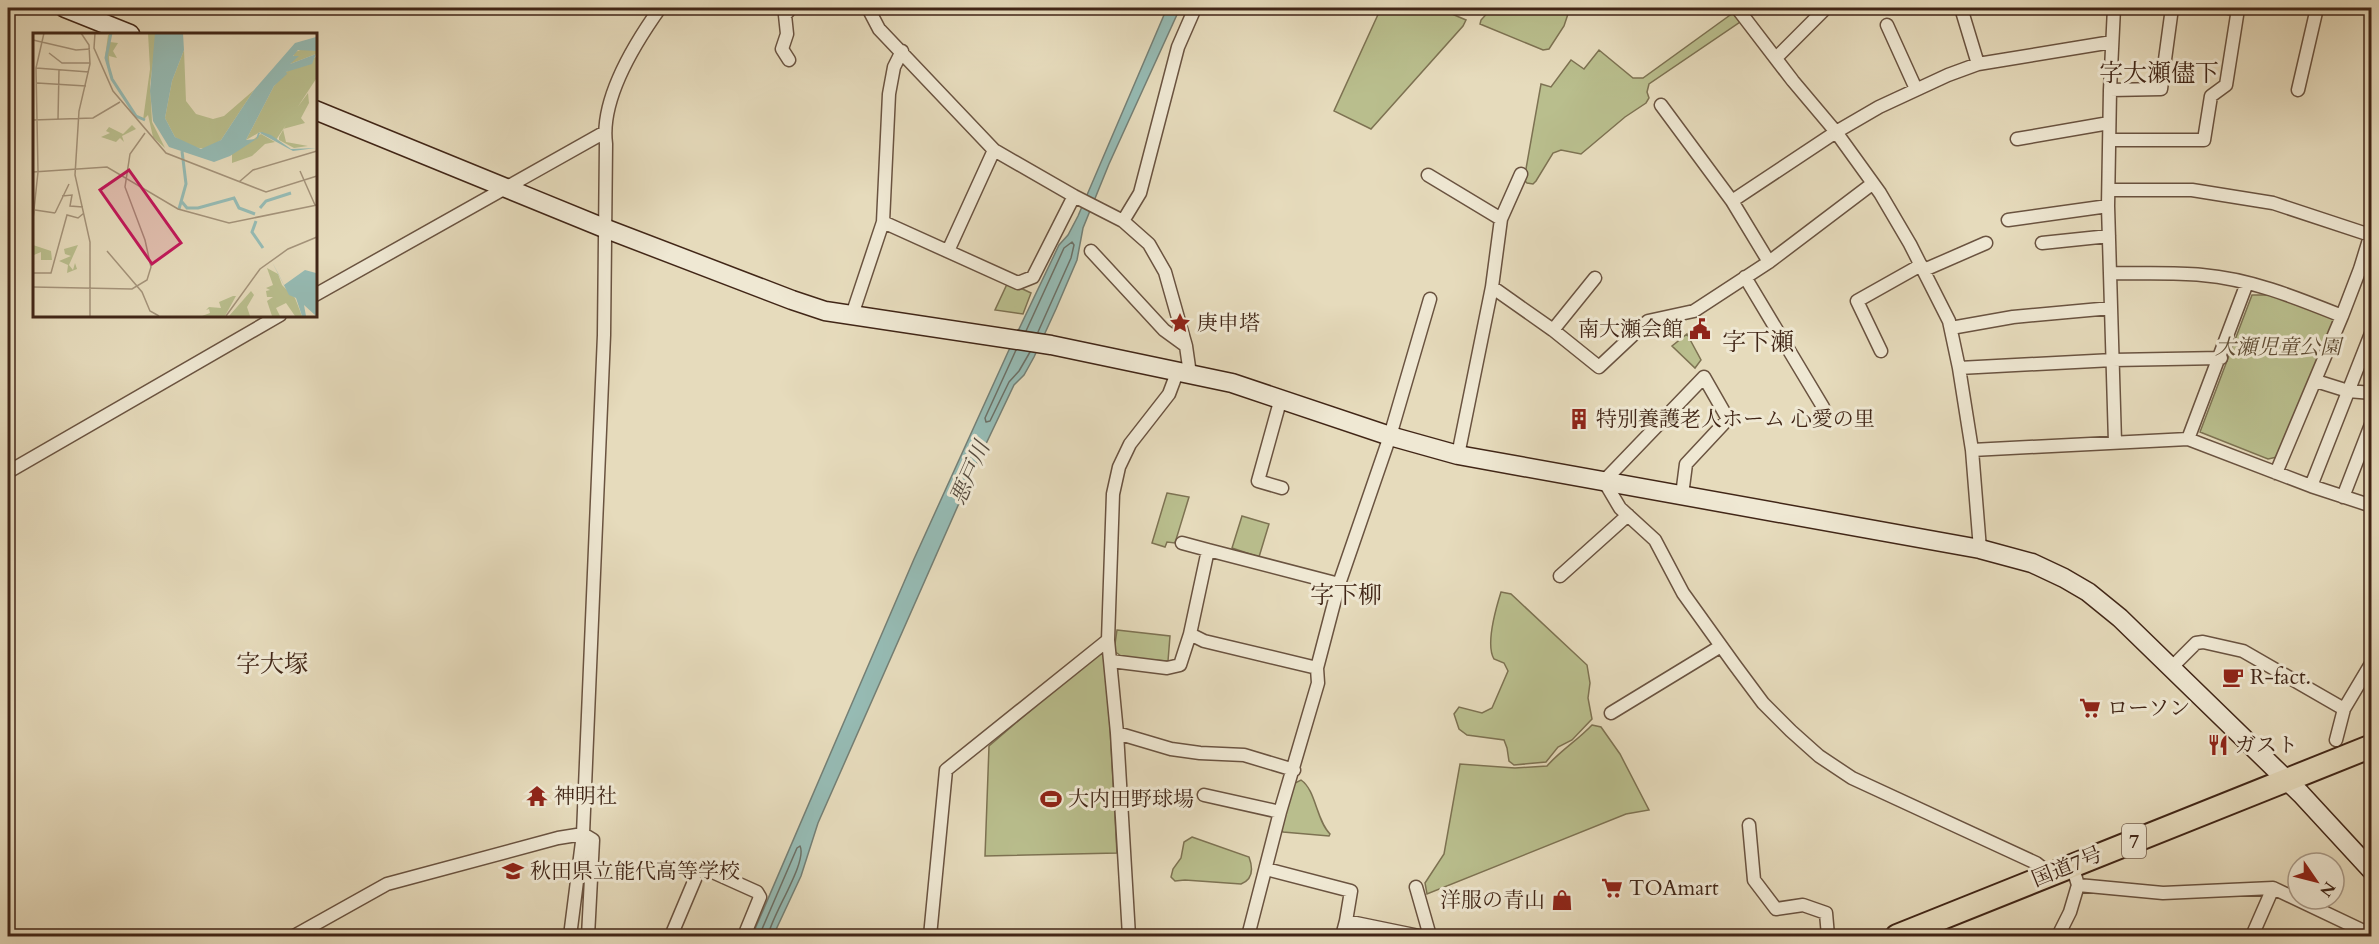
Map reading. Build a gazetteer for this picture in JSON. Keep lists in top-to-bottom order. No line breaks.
{"streets":{"highway":["7","国道7号"]},"districts":["字大瀬儘下","字下瀬","字下柳","字大塚"],"water":["悪戸川"],"parks":["大瀬児童公園"],"places":{"place":["庚申塔"],"public building":["南大瀬会館"],"building":["特別養護老人ホーム 心愛の里"],"cafe":["R-fact."],"supermarket":["ローソン","TOAmart"],"restaurant":["ガスト"],"temple":["神明社"],"sports":["大内田野球場"],"school or university":["秋田県立能代高等学校"],"shop":["洋服の青山"]},"north":"bottom right"}
